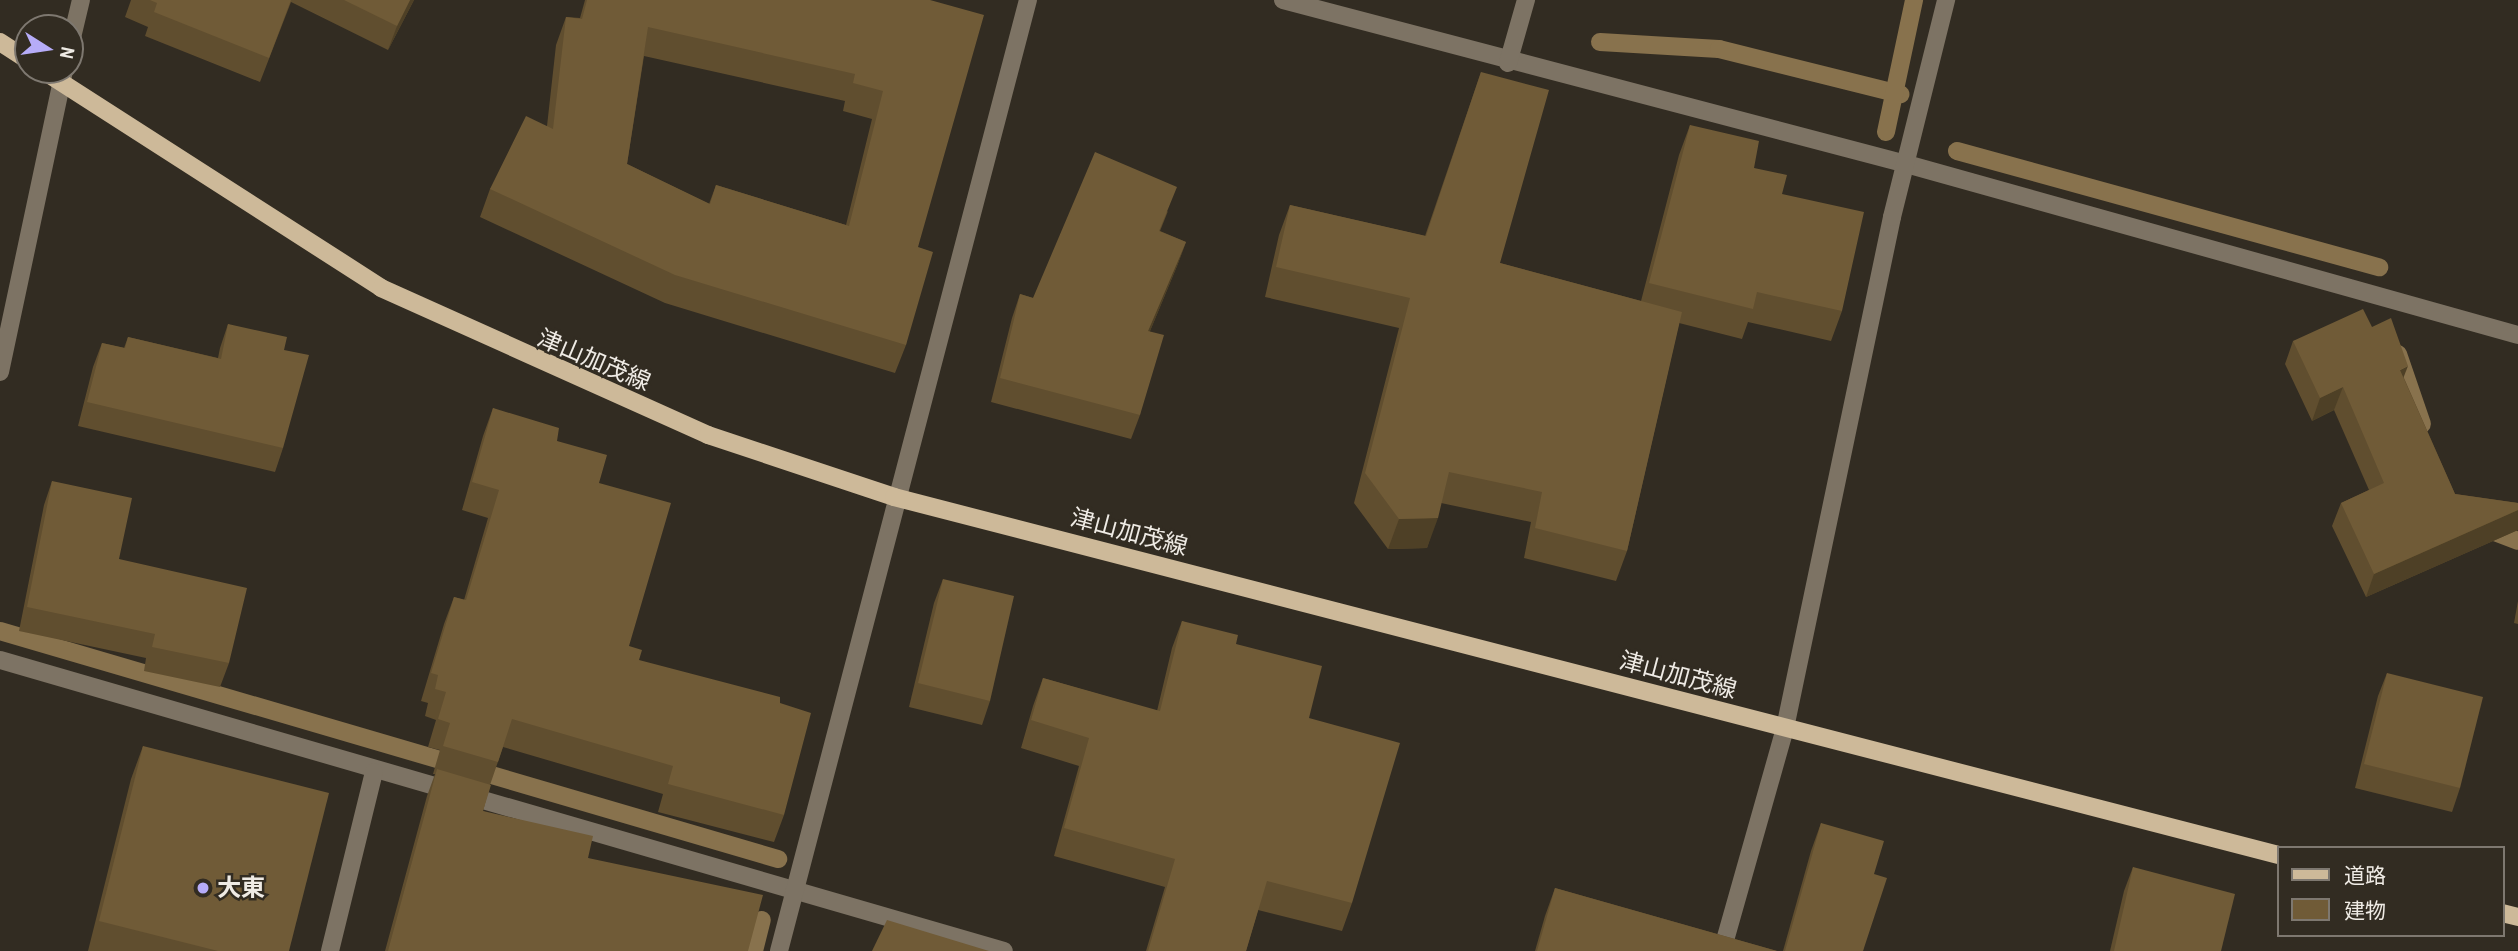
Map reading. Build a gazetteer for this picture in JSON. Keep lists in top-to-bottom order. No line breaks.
{"streets":{"main road":["津山加茂線"]},"places":["大東"],"legend":["道路","建物"],"north":"right"}
